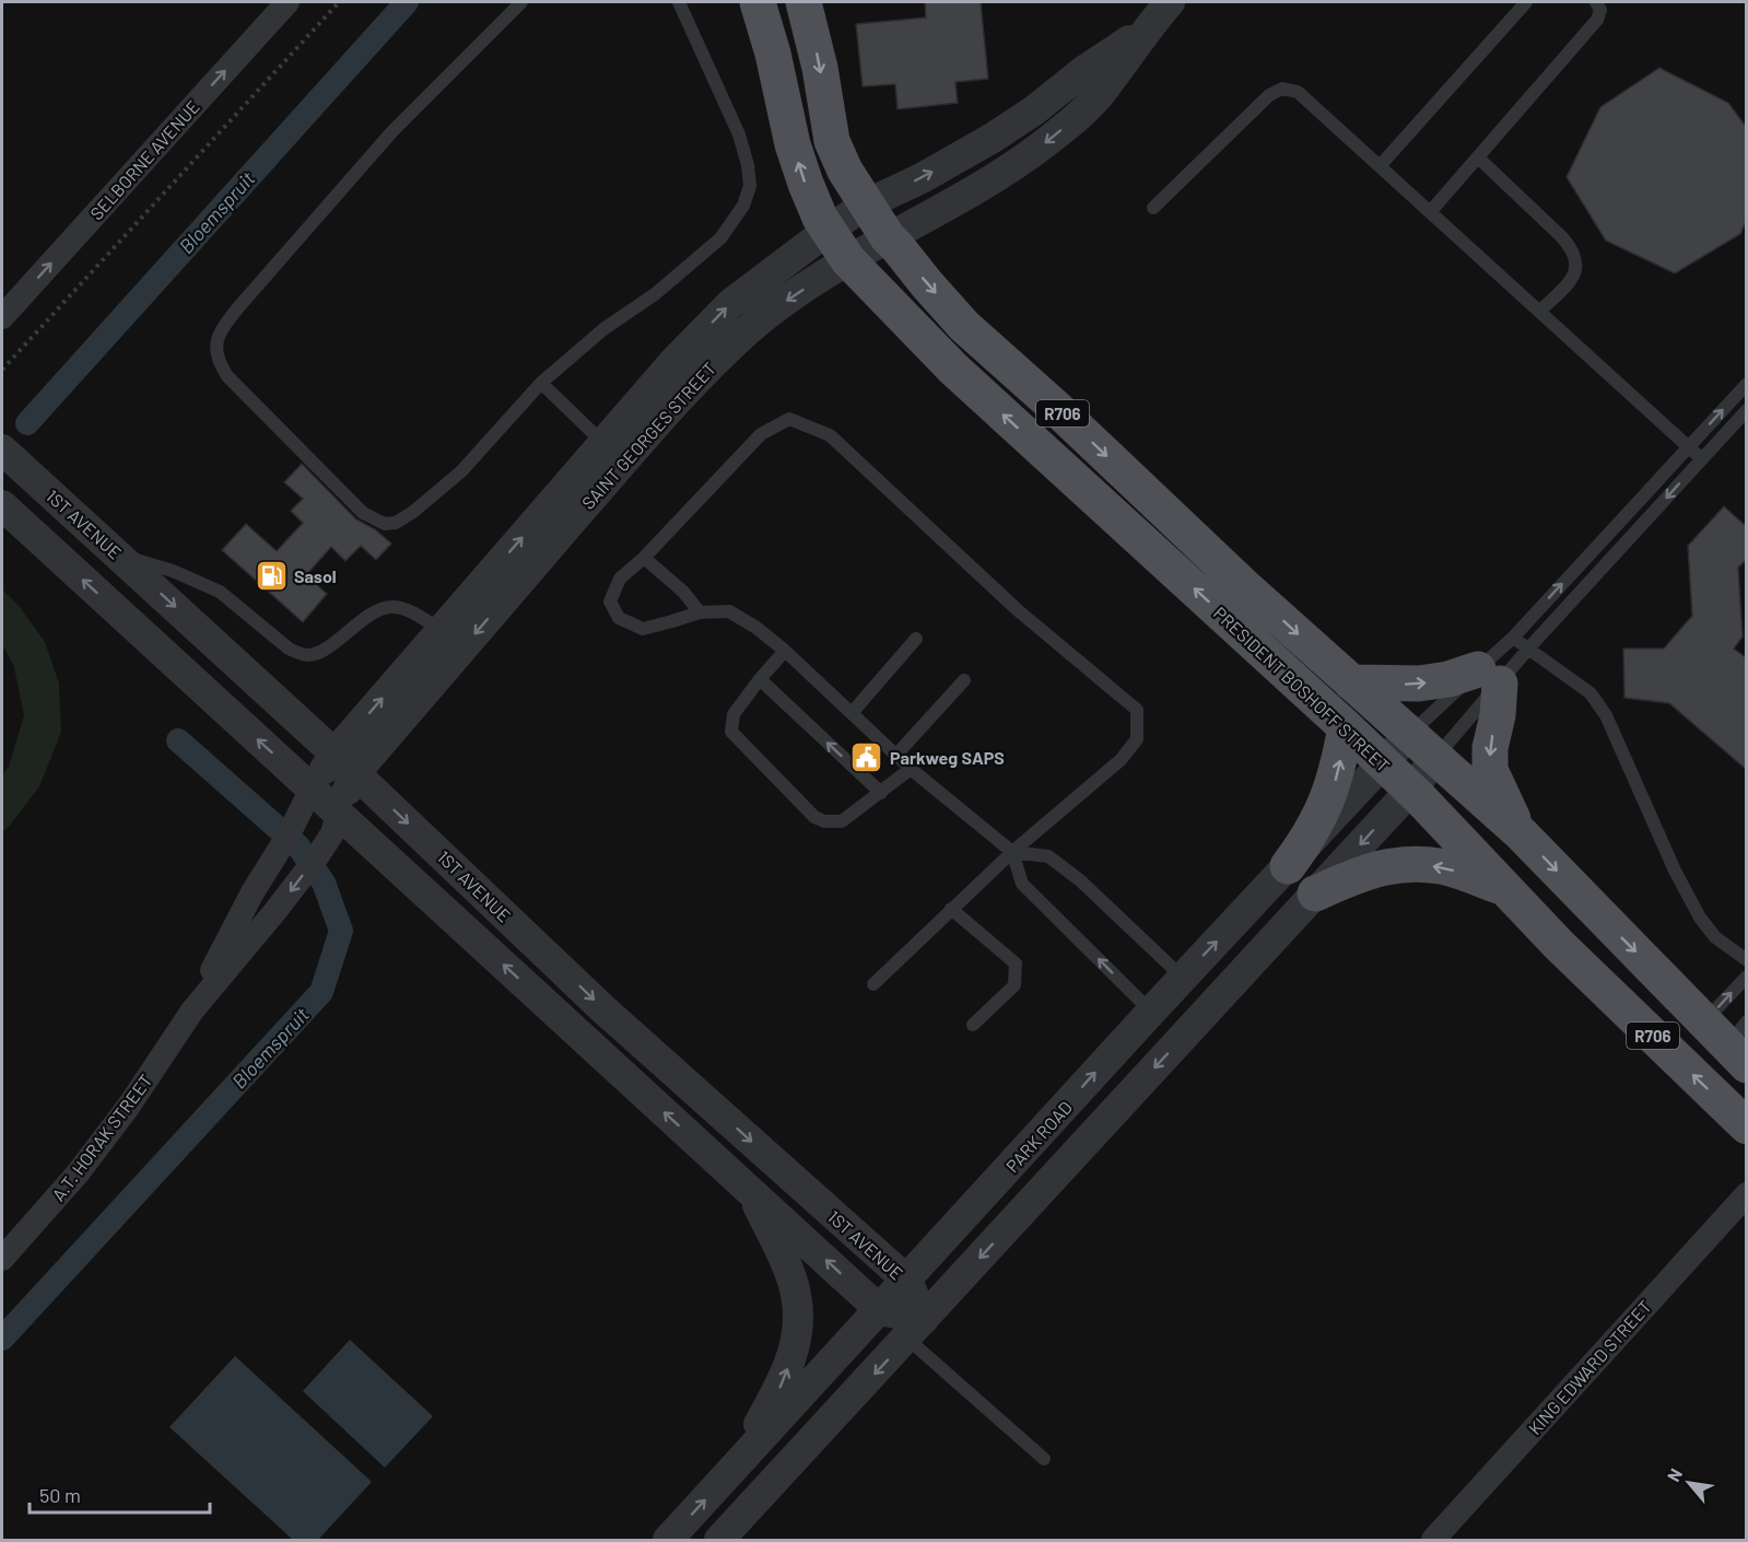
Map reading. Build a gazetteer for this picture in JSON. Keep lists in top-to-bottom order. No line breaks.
{"streets":{"main road":["R706","PRESIDENT BOSHOFF STREET"],"street":["SELBORNE AVENUE","SAINT GEORGES STREET","1ST AVENUE","PARK ROAD","A.T. HORAK STREET","KING EDWARD STREET"]},"crossings":[["R706","SAINT GEORGES STREET"],["R706","PRESIDENT BOSHOFF STREET"],["SAINT GEORGES STREET","1ST AVENUE"],["SAINT GEORGES STREET","PRESIDENT BOSHOFF STREET"],["SAINT GEORGES STREET","A.T. HORAK STREET"],["1ST AVENUE","PARK ROAD"],["1ST AVENUE","A.T. HORAK STREET"],["PRESIDENT BOSHOFF STREET","PARK ROAD"]],"one_way":["SELBORNE AVENUE"],"water":["Bloemspruit"],"places":{"fuel station":["Sasol"],"public building":["Parkweg SAPS"]},"scale_bar":"50 m","north":"top left"}
